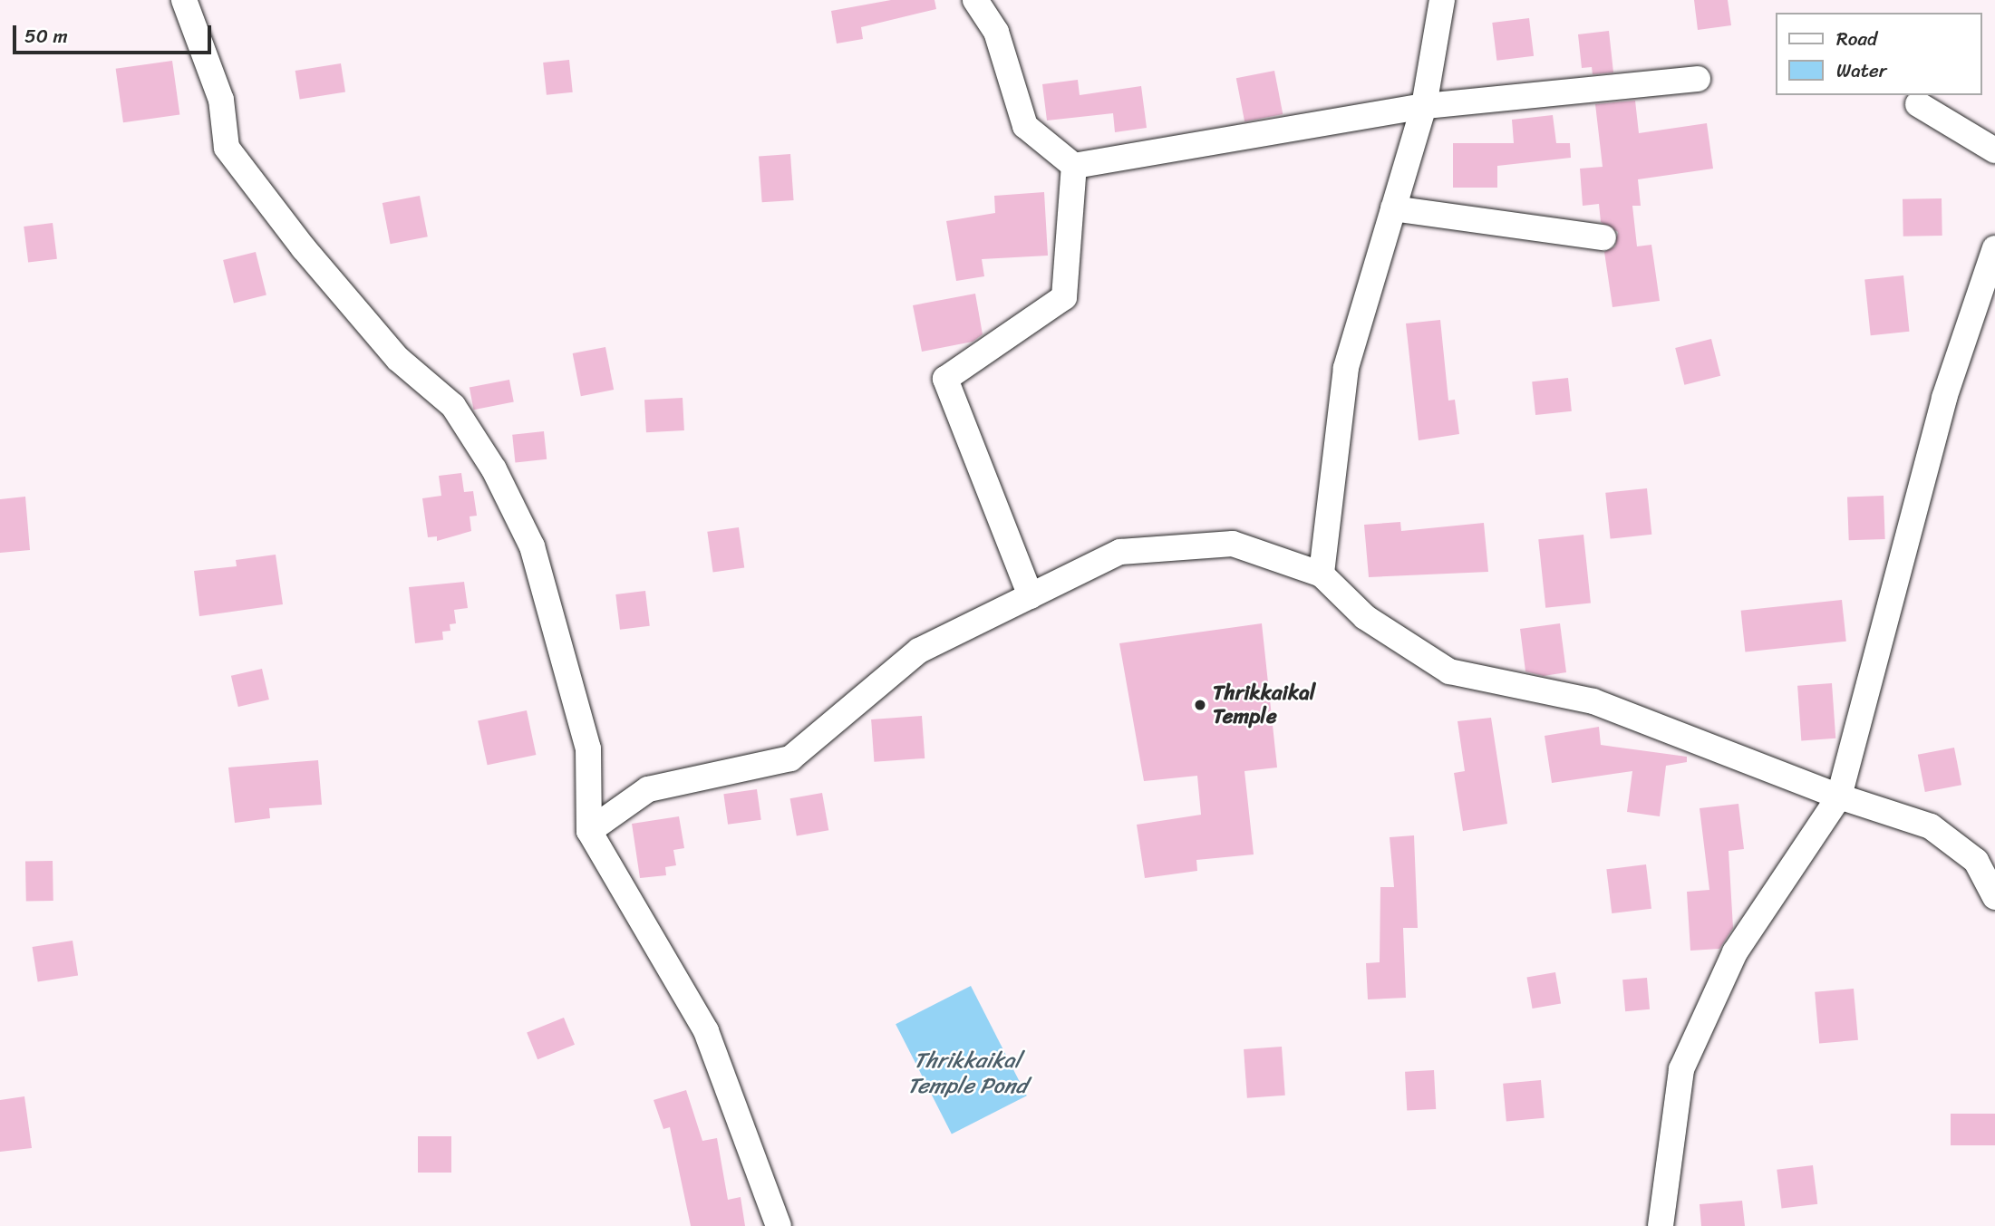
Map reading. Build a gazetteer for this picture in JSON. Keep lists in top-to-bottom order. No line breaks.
{"water":["Thrikkaikal Temple Pond"],"places":["Thrikkaikal Temple"],"legend":["Road","Water"],"scale_bar":"50 m"}
